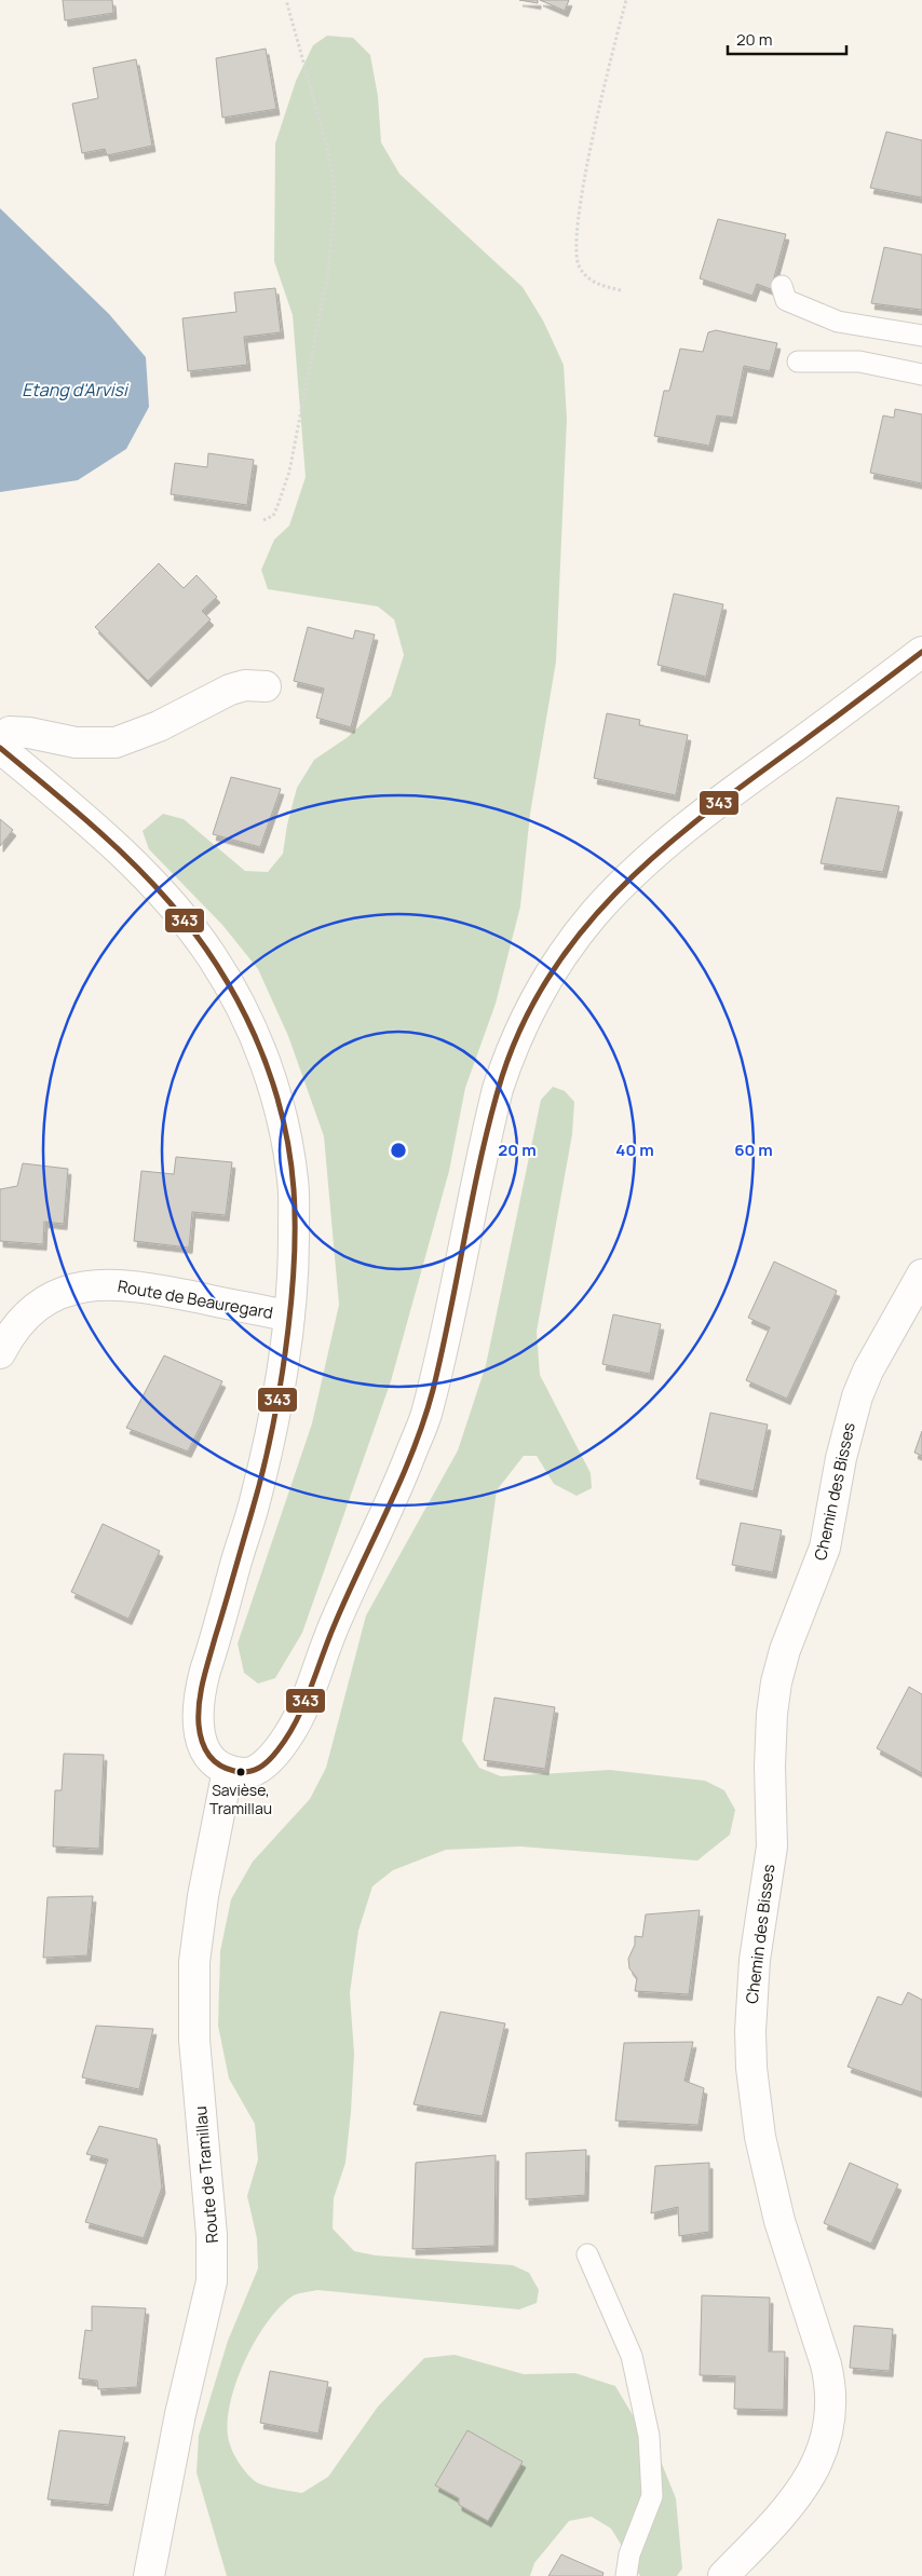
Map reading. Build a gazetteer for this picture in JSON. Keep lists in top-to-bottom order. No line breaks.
{"streets":{"street":["Route de Beauregard","Chemin des Bisses","Route de Tramillau"]},"water":["Etang d'Arvisi"],"places":["Savièse, Tramillau"],"lines":["transit line 343"],"scale_bar":"20 m","rings":["20 m","40 m","60 m"]}
